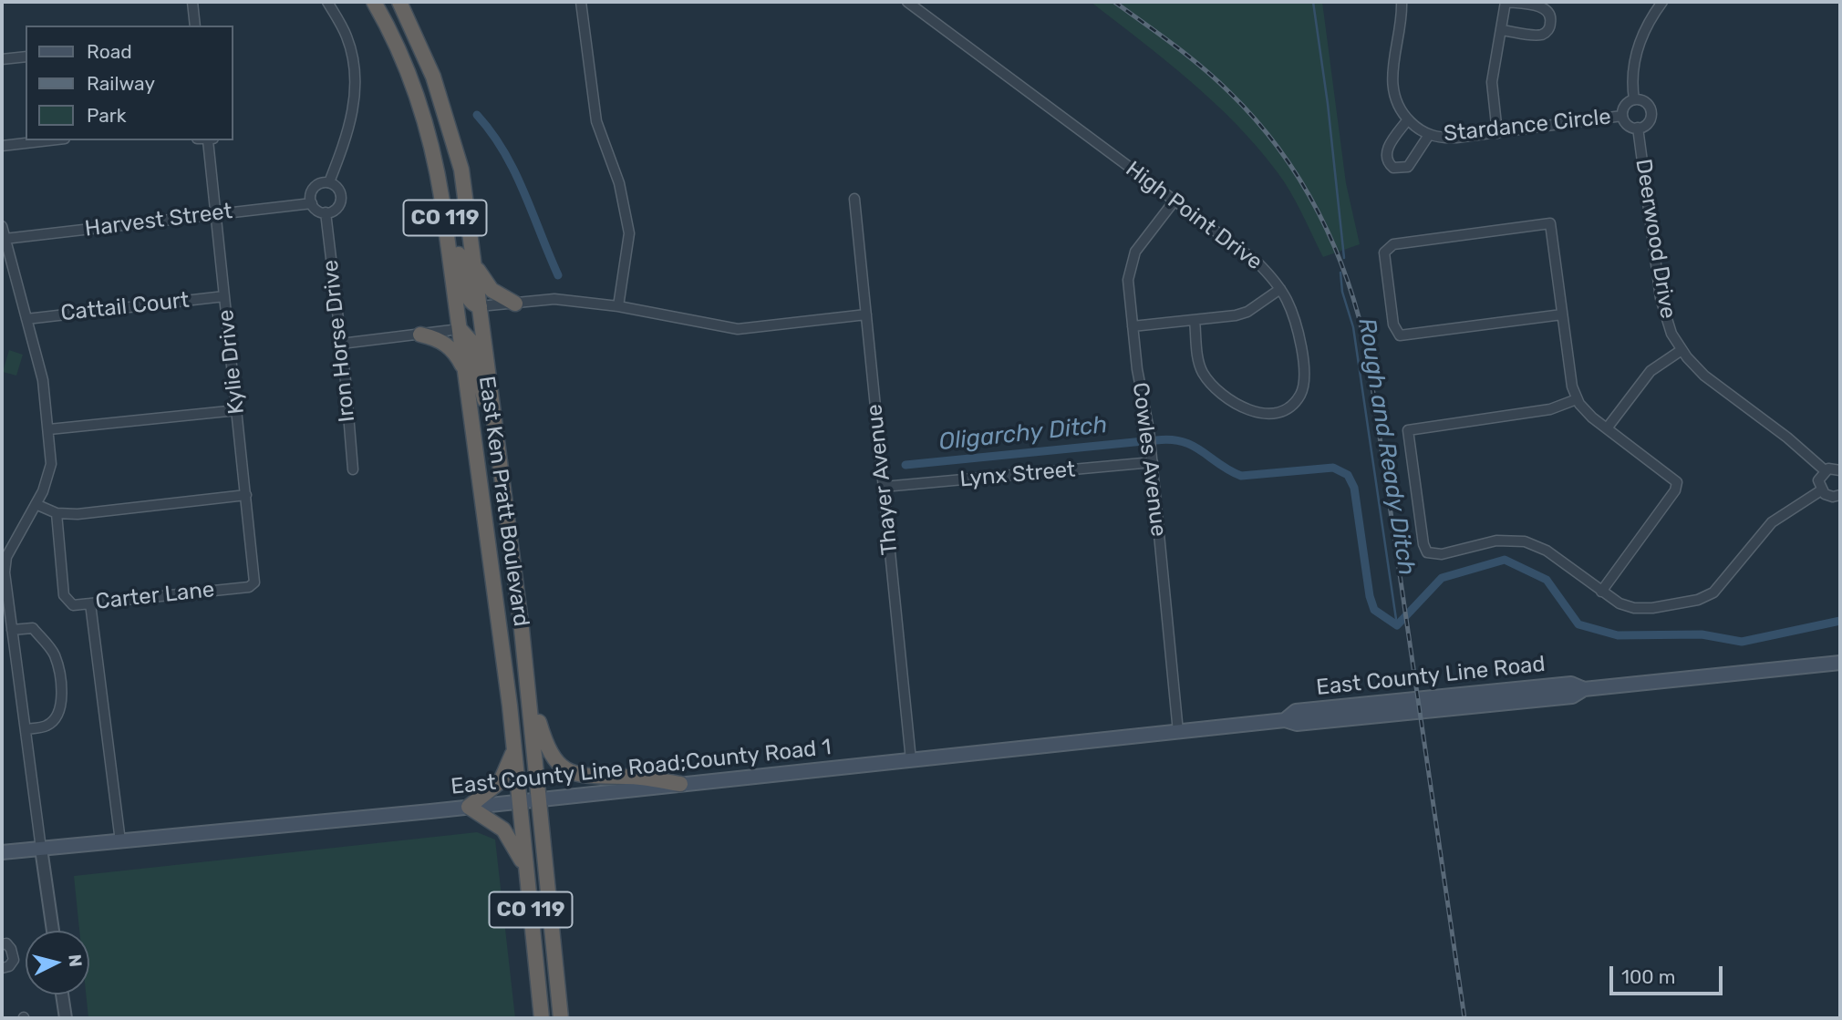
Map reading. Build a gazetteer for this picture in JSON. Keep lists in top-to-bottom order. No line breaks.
{"streets":{"highway":["CO 119","East Ken Pratt Boulevard"],"main road":["East County Line Road;County Road 1"],"street":["Stardance Circle","High Point Drive","Harvest Street","Deerwood Drive","Cattail Court","Iron Horse Drive","Kylie Drive","Cowles Avenue","Lynx Street","Thayer Avenue","Carter Lane"]},"crossings":[["Stardance Circle","Deerwood Drive"],["High Point Drive","Cowles Avenue"],["Harvest Street","Iron Horse Drive"],["Harvest Street","Kylie Drive"],["Cattail Court","Kylie Drive"],["Kylie Drive","Carter Lane"],["Cowles Avenue","Lynx Street"],["Cowles Avenue","East County Line Road;County Road 1"],["Lynx Street","Thayer Avenue"],["Thayer Avenue","East County Line Road;County Road 1"],["East Ken Pratt Boulevard","East County Line Road;County Road 1"]],"water":["Oligarchy Ditch","Rough and Ready Ditch"],"legend":["Road","Railway","Park"],"scale_bar":"100 m","north":"right"}
